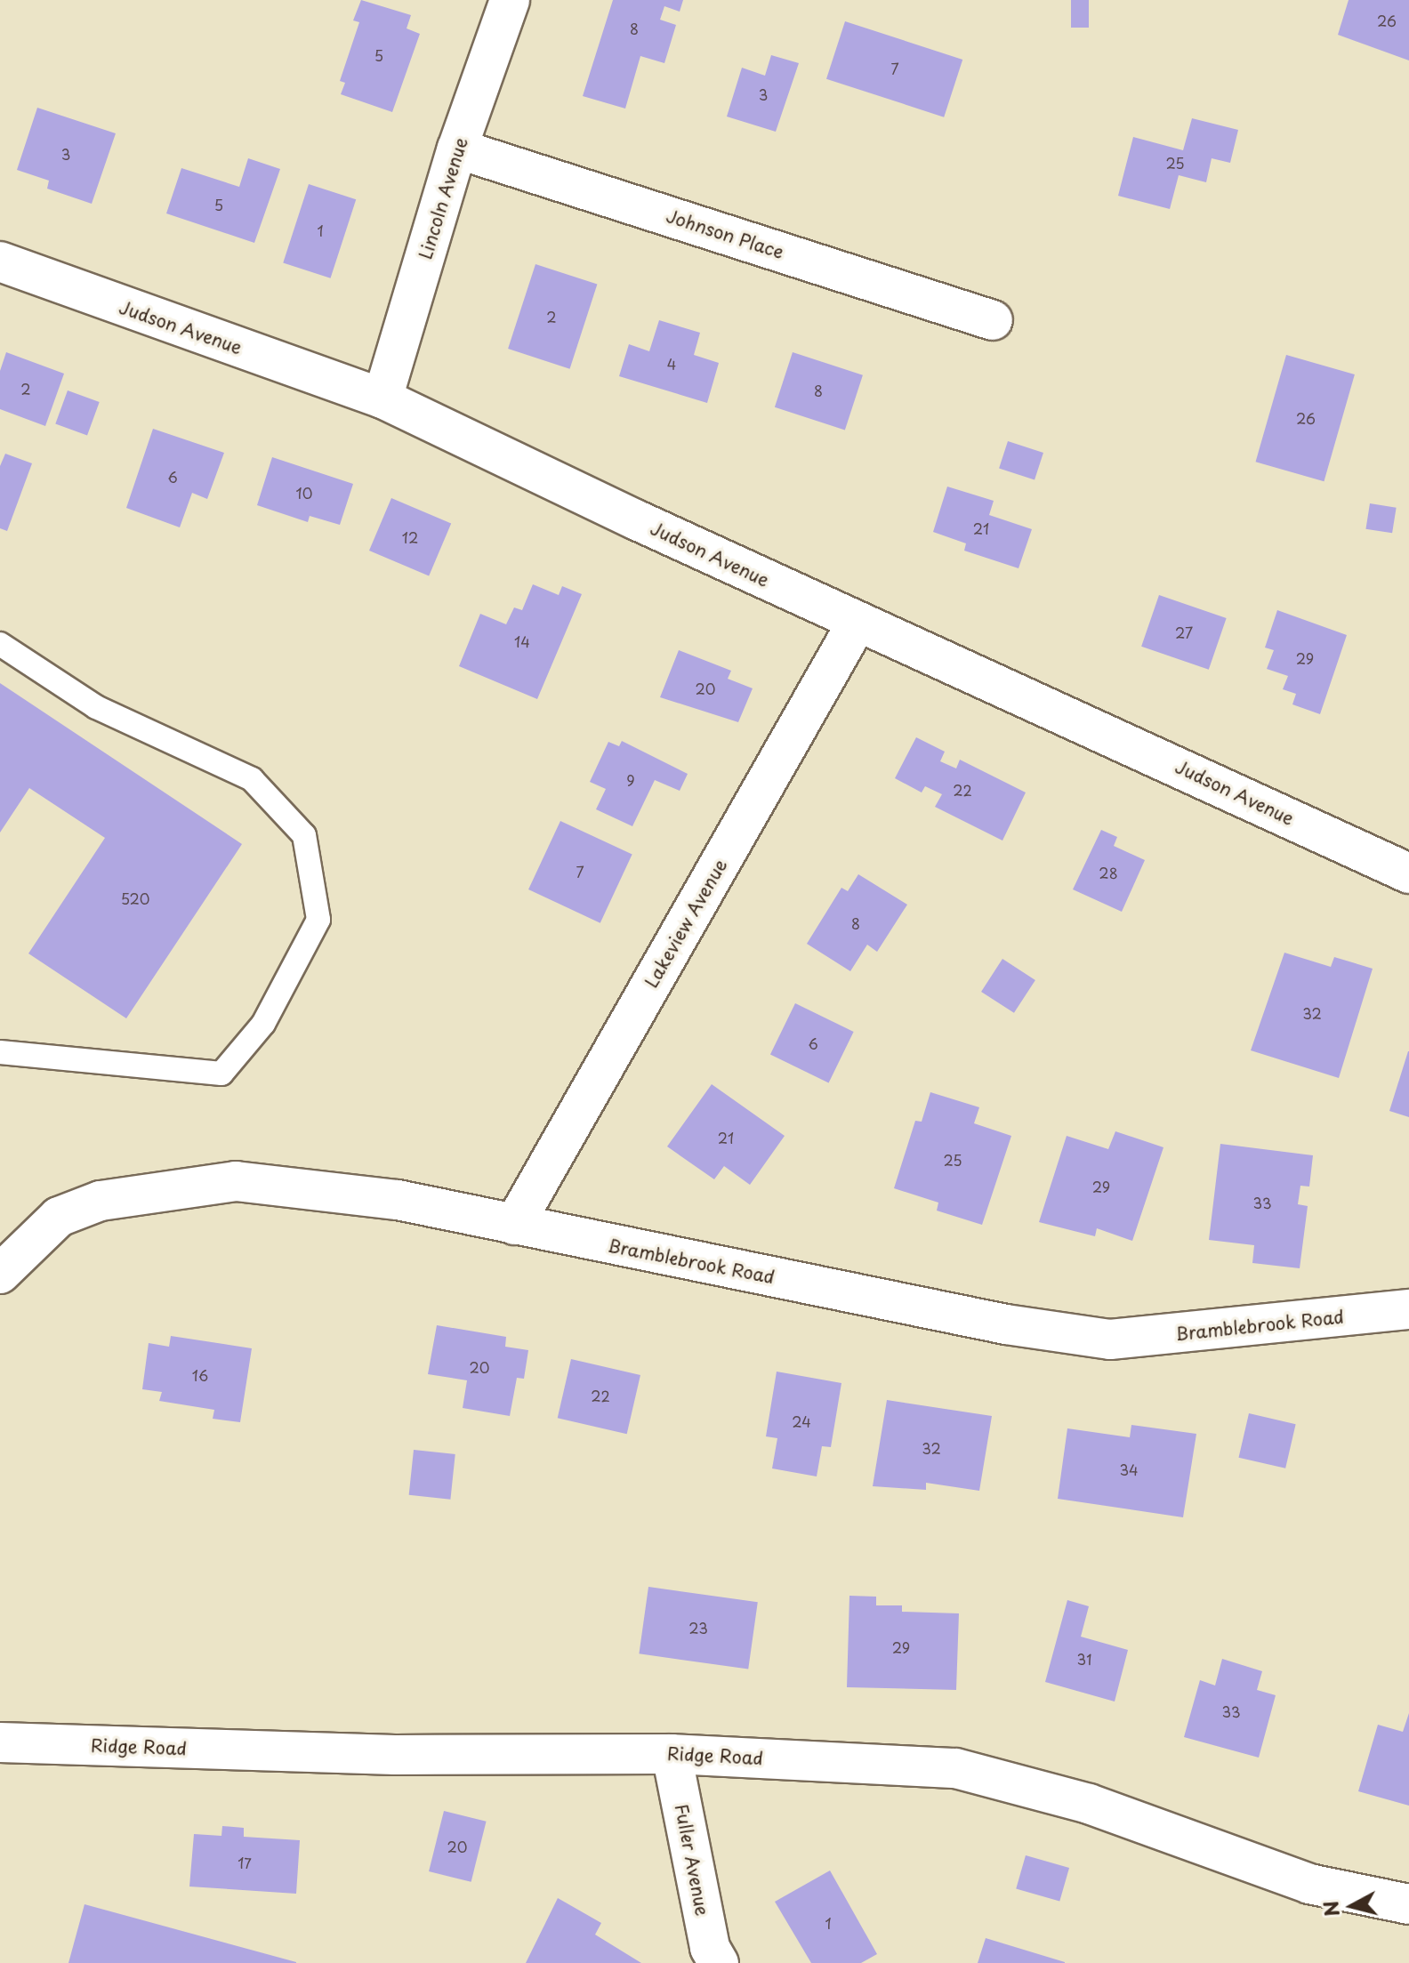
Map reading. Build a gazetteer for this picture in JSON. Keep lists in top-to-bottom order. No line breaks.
{"streets":{"street":["Lincoln Avenue","Johnson Place","Judson Avenue","Lakeview Avenue","Bramblebrook Road","Ridge Road","Fuller Avenue"]},"crossings":[["Lincoln Avenue","Johnson Place"],["Lincoln Avenue","Judson Avenue"],["Judson Avenue","Lakeview Avenue"],["Lakeview Avenue","Bramblebrook Road"],["Ridge Road","Fuller Avenue"]],"house_numbers":["26","8","5","7","3","3","25","5","1","2","4","2","8","26","6","10","21","12","27","14","29","20","9","22","7","28","520","8","32","6","21","25","29","33","20","16","22","24","32","34","23","29","31","33","20","17","1"],"north":"left"}
